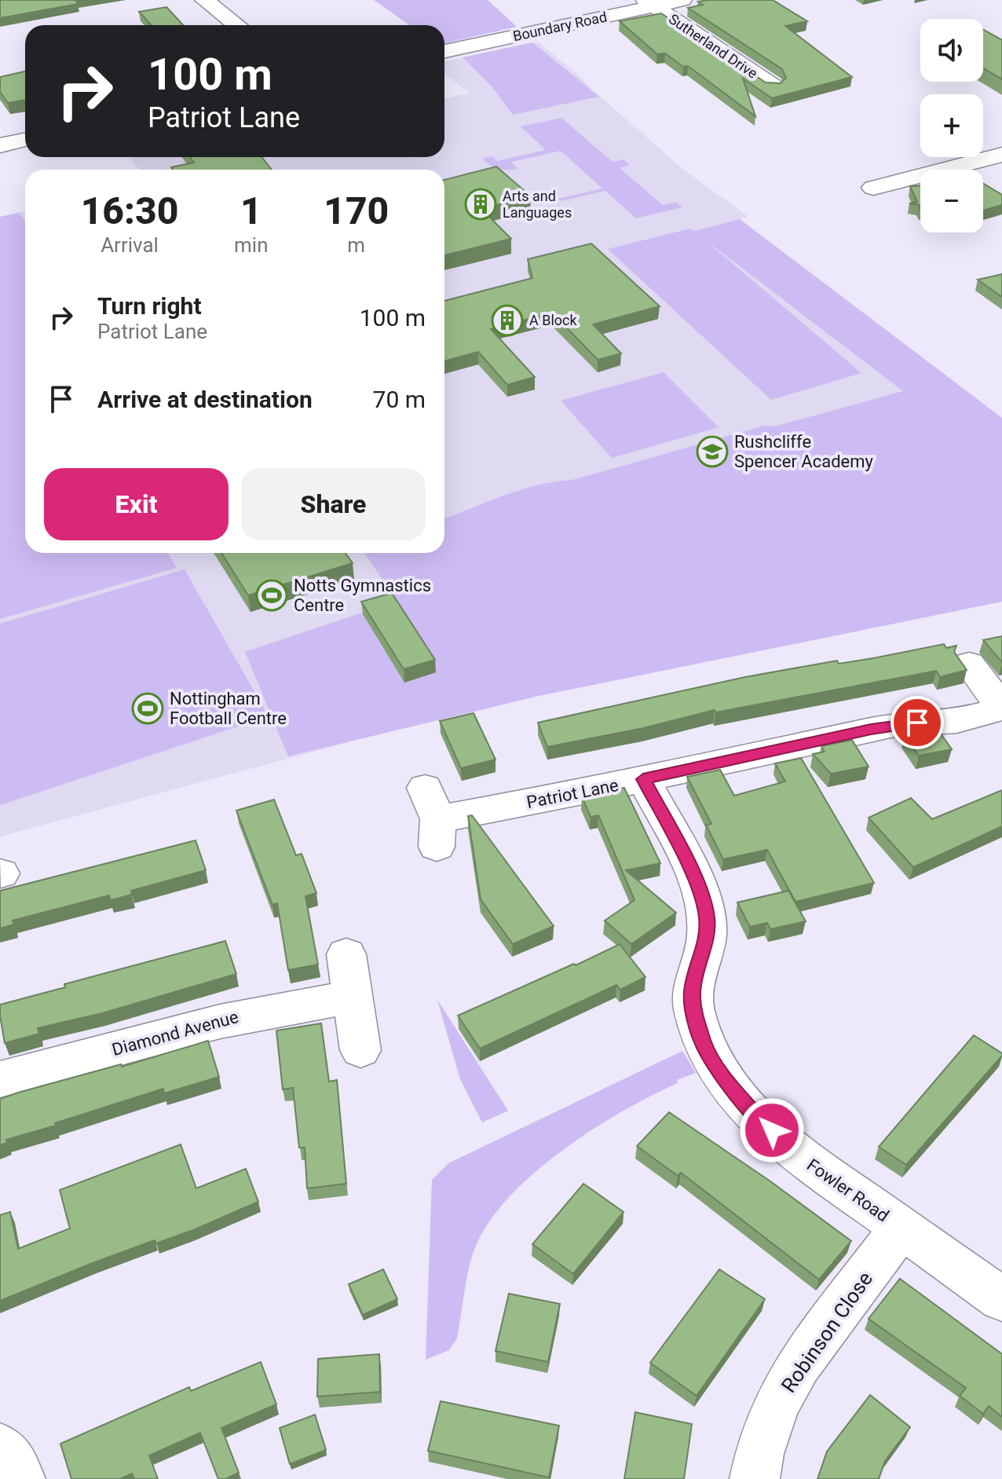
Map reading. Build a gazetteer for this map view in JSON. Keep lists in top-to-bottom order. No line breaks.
{"streets":{"street":["Boundary Road","Sutherland Drive","Patriot Lane","Diamond Avenue","Fowler Road","Robinson Close"]},"crossings":[["Boundary Road","Sutherland Drive"],["Patriot Lane","Fowler Road"],["Fowler Road","Robinson Close"]],"places":{"building":["Arts and Languages","A Block"],"school or university":["Rushcliffe Spencer Academy"],"sports":["Notts Gymnastics Centre","Nottingham Football Centre"]},"page":{"map_buttons":["+","−"],"turn":["100 m","Patriot Lane"],"eta":["16:30","Arrival","1","min","170","m"],"list":[{"name":"Turn right","note":"Patriot Lane","value":"100 m"},{"name":"Arrive at destination","value":"70 m"}],"buttons":["Exit","Share"]}}
